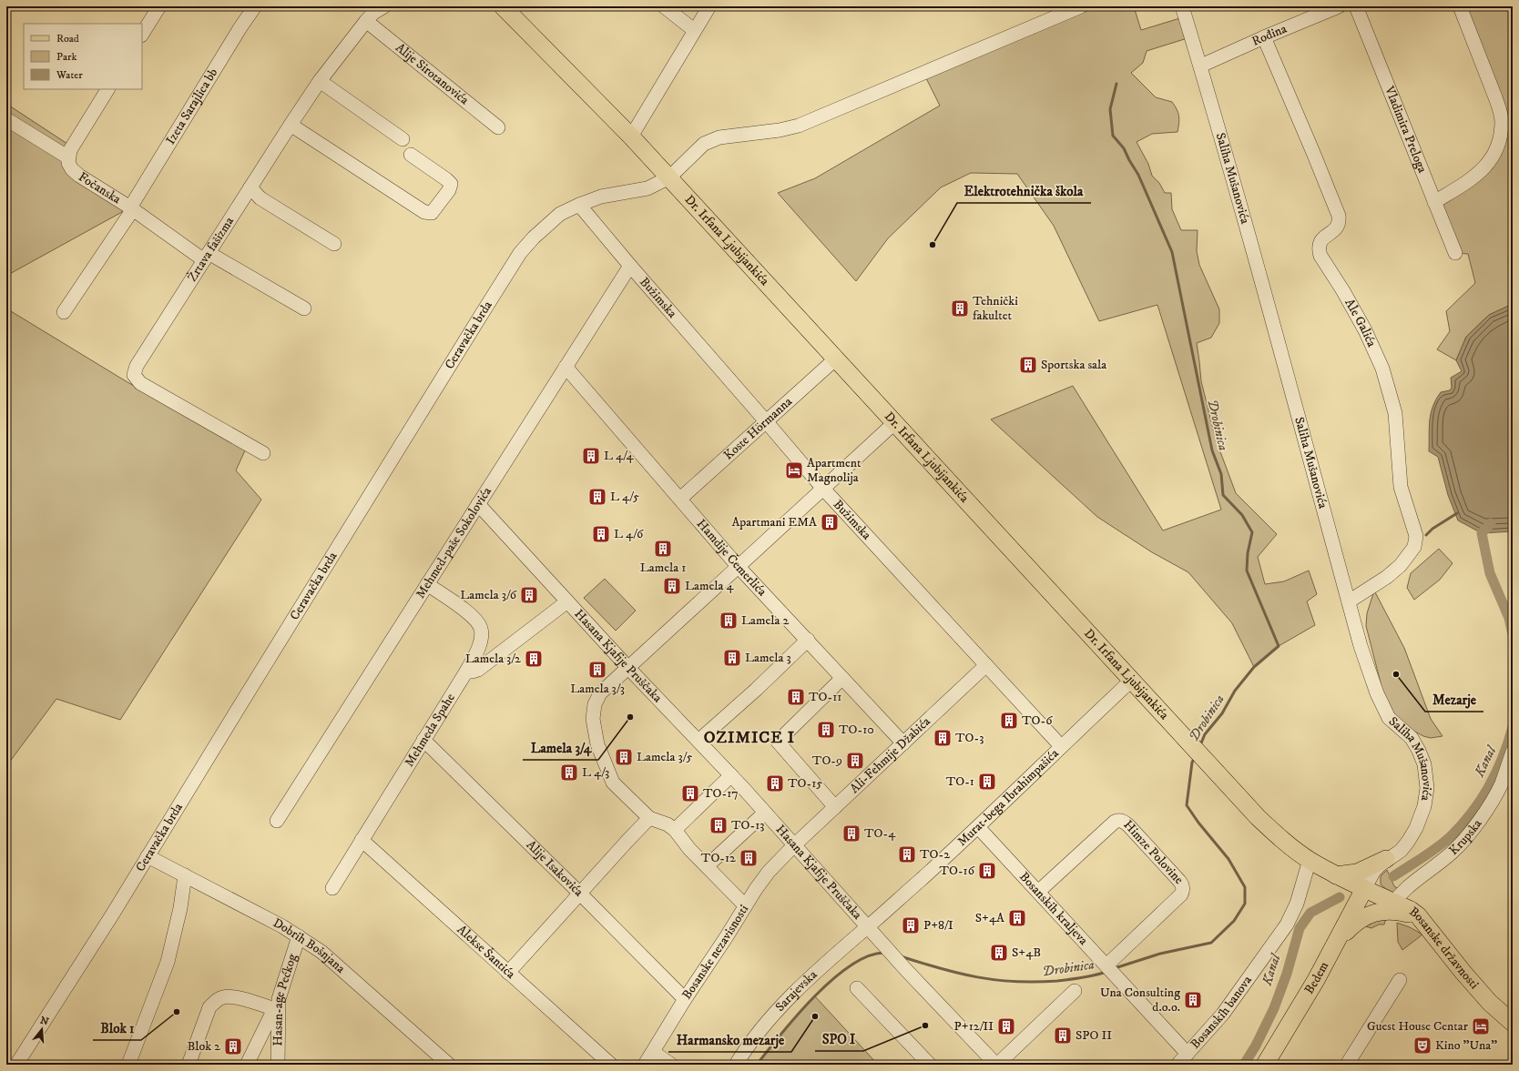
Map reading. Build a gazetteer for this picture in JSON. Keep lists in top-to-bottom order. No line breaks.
{"streets":{"main road":["Dr. Irfana Ljubijankića","Bosanske državnosti","Bedem"],"street":["Rođina","Alije Sirotanovića","Izeta Sarajlica bb","Vladimira Preloga","Saliha Mušanovića","Fočanska","Žrtava fašizma","Bužimska","Ale Galića","Ceravačka brda","Koste Hörmanna","Mehmed-paše Sokolovića","Hamdije Čemerlića","Hasana Kjafije Pruščaka","Mehmeda Spahe","Ali-Fehmije Džabića","Murat-bega Ibrahimpašića","Krupska","Himze Polovine","Alije Isakovića","Bosanskih kraljeva","Dobrih Bošnjana","Alekse Šantića","Bosanske nezavisnosti","Sarajevska","Hasan-age Pećkog","Bosanskih banova"]},"crossings":[["Rođina","Saliha Mušanovića"],["Rođina","Ale Galića"],["Alije Sirotanovića","Žrtava fašizma"],["Izeta Sarajlica bb","Fočanska"],["Saliha Mušanovića","Dr. Irfana Ljubijankića"],["Saliha Mušanovića","Ale Galića"],["Saliha Mušanovića","Bosanske državnosti"],["Saliha Mušanovića","Bedem"],["Fočanska","Žrtava fašizma"],["Dr. Irfana Ljubijankića","Ceravačka brda"],["Dr. Irfana Ljubijankića","Koste Hörmanna"],["Dr. Irfana Ljubijankića","Murat-bega Ibrahimpašića"],["Dr. Irfana Ljubijankića","Bosanske državnosti"],["Dr. Irfana Ljubijankića","Bedem"],["Dr. Irfana Ljubijankića","Bosanskih banova"],["Bužimska","Ceravačka brda"],["Bužimska","Koste Hörmanna"],["Bužimska","Mehmed-paše Sokolovića"],["Bužimska","Ali-Fehmije Džabića"],["Bužimska","Murat-bega Ibrahimpašića"],["Ceravačka brda","Dobrih Bošnjana"],["Koste Hörmanna","Hamdije Čemerlića"],["Mehmed-paše Sokolovića","Hamdije Čemerlića"],["Mehmed-paše Sokolovića","Hasana Kjafije Pruščaka"],["Mehmed-paše Sokolovića","Mehmeda Spahe"],["Hamdije Čemerlića","Ali-Fehmije Džabića"],["Hasana Kjafije Pruščaka","Ali-Fehmije Džabića"],["Hasana Kjafije Pruščaka","Murat-bega Ibrahimpašića"],["Hasana Kjafije Pruščaka","Bosanske nezavisnosti"],["Hasana Kjafije Pruščaka","Sarajevska"],["Mehmeda Spahe","Alije Isakovića"],["Mehmeda Spahe","Alekse Šantića"],["Ali-Fehmije Džabića","Bosanske nezavisnosti"],["Murat-bega Ibrahimpašića","Bosanskih kraljeva"],["Murat-bega Ibrahimpašića","Sarajevska"],["Krupska","Bosanske državnosti"],["Himze Polovine","Bosanskih kraljeva"],["Alije Isakovića","Bosanske nezavisnosti"],["Bosanskih kraljeva","Bosanskih banova"],["Dobrih Bošnjana","Hasan-age Pećkog"],["Bosanske državnosti","Bedem"]],"districts":["OZIMICE I"],"water":["Drobinica","Kanal"],"places":{"other":["Elektrotehnička škola","Mezarje","Lamela 3/4","Blok 1","Harmansko mezarje","SPO I"],"building":["Tehnički fakultet","Sportska sala","L 4/4","L 4/5","Apartmani EMA","L 4/6","Lamela 1","Lamela 4","Lamela 3/6","Lamela 2","Lamela 3","Lamela 3/2","Lamela 3/3","TO-11","TO-6","TO-10","TO-3","Lamela 3/5","TO-9","L 4/3","TO-1","TO-15","TO-17","TO-13","TO-4","TO-2","TO-12","TO-16","S+4A","P+8/I","S+4B","Una Consulting d.o.o.","P+12/II","SPO II","Blok 2"],"hotel":["Apartment Magnolija","Guest House Centar"],"theatre":["Kino \"Una\""]},"legend":["Road","Park","Water"],"north":"top"}
